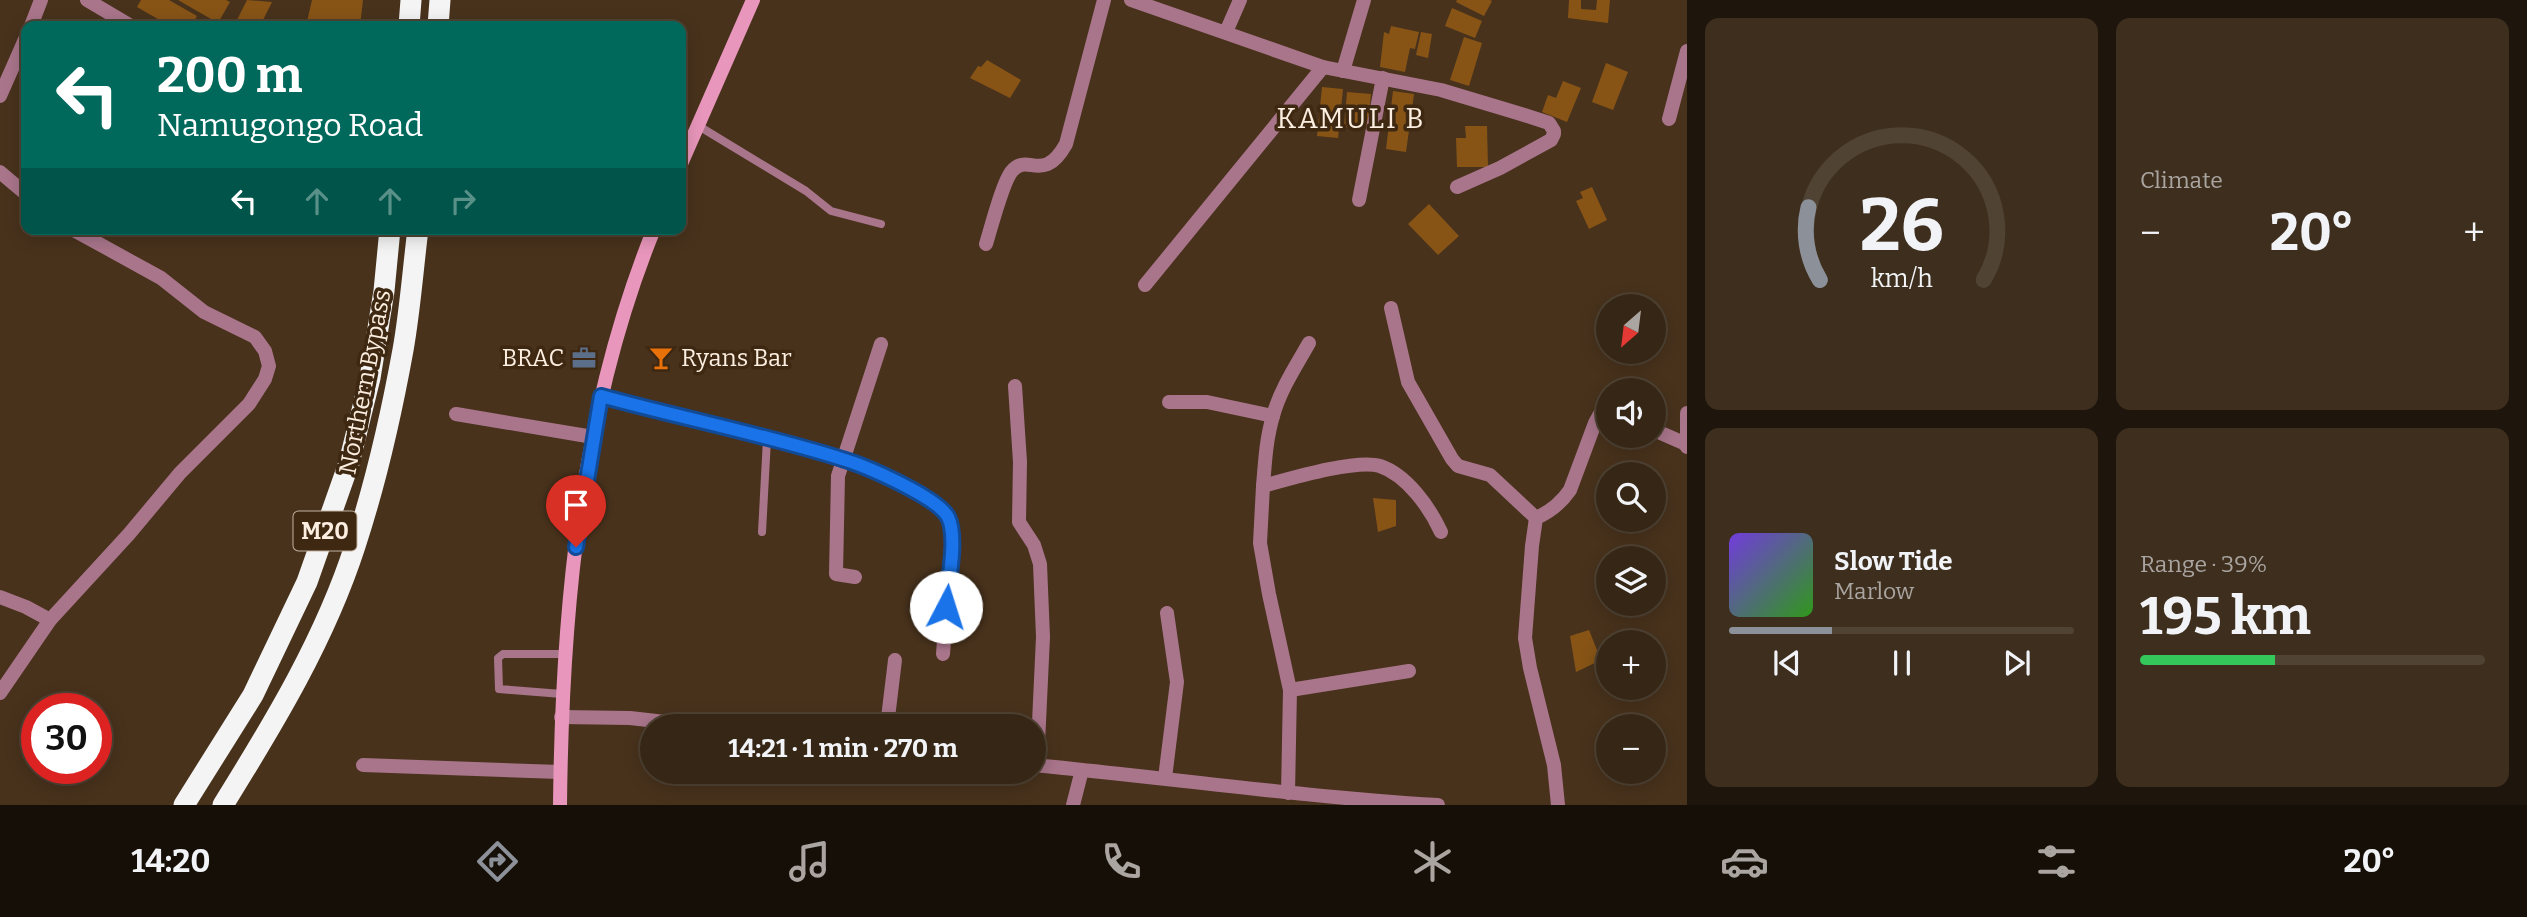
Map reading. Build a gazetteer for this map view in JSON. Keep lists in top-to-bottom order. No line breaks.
{"streets":{"highway":["Northern Bypass","M20"]},"districts":["KAMULI B"],"places":{"office":["BRAC"],"bar":["Ryans Bar"]},"north":"bottom left","page":{"tile":["Climate",["Range · 39%","195 km"]],"turn":["200 m","Namugongo Road"],"heat":["−","20°","+"],"map_buttons":["+","−"],"song":["Slow Tide","Marlow"],"limit":"30","trip":"14:21 · 1 min · 270 m","tabs":["14:20","20°"],"gauge":["26","km/h"]}}
